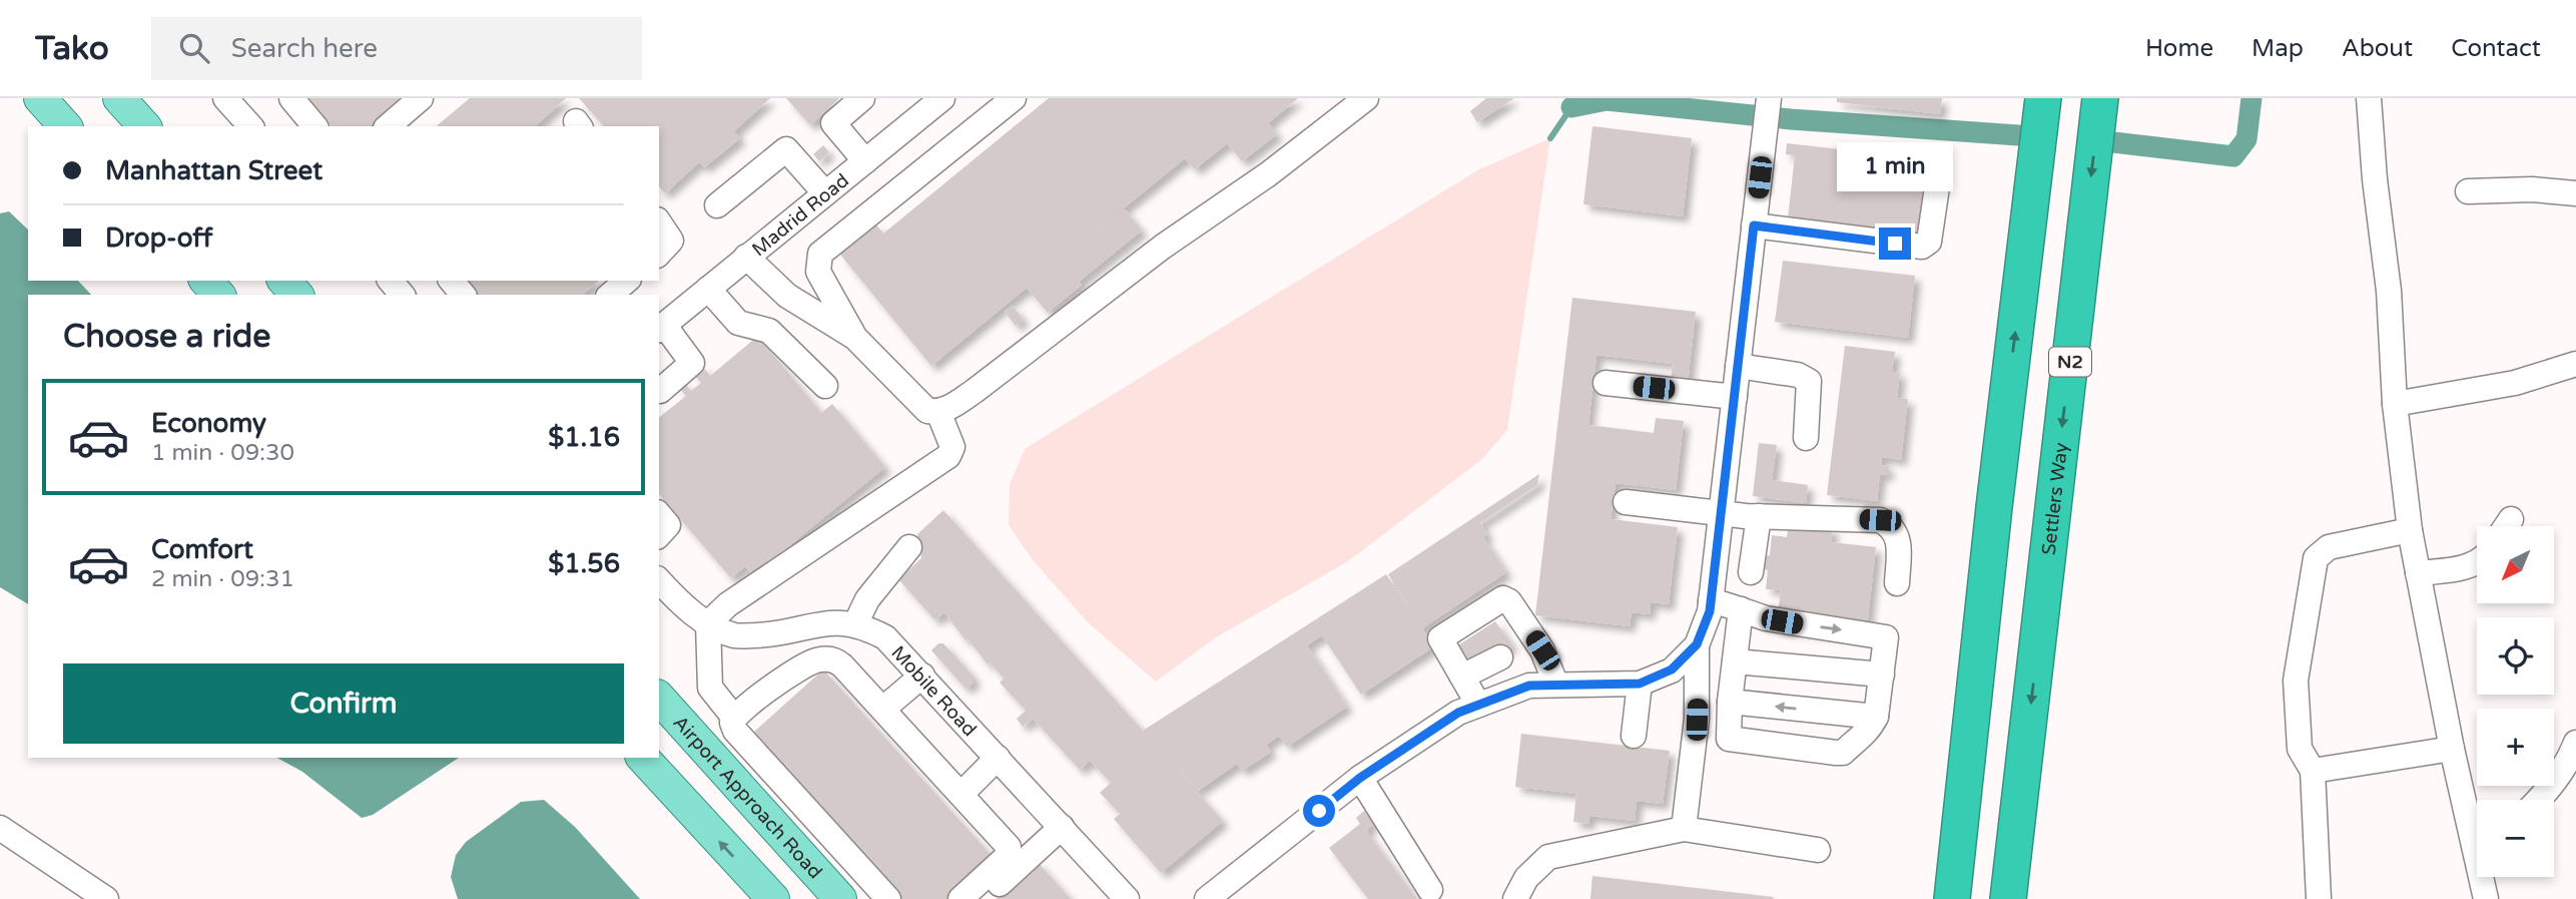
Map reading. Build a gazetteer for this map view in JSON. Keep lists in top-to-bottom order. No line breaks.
{"streets":{"highway":["N2","Settlers Way"],"main road":["Airport Approach Road"],"street":["Madrid Road","Mobile Road"]},"north":"bottom left","page":{"header":"Tako","search":"Search here","nav":["Home","Map","About","Contact"],"banner":["Manhattan Street","Drop-off"],"bubble":"1 min","heading":"Choose a ride","list":[{"name":"Economy","note":"1 min · 09:30","value":"$1.16"},{"name":"Comfort","note":"2 min · 09:31","value":"$1.56"}],"map_buttons":["+","−"],"buttons":"Confirm"}}
